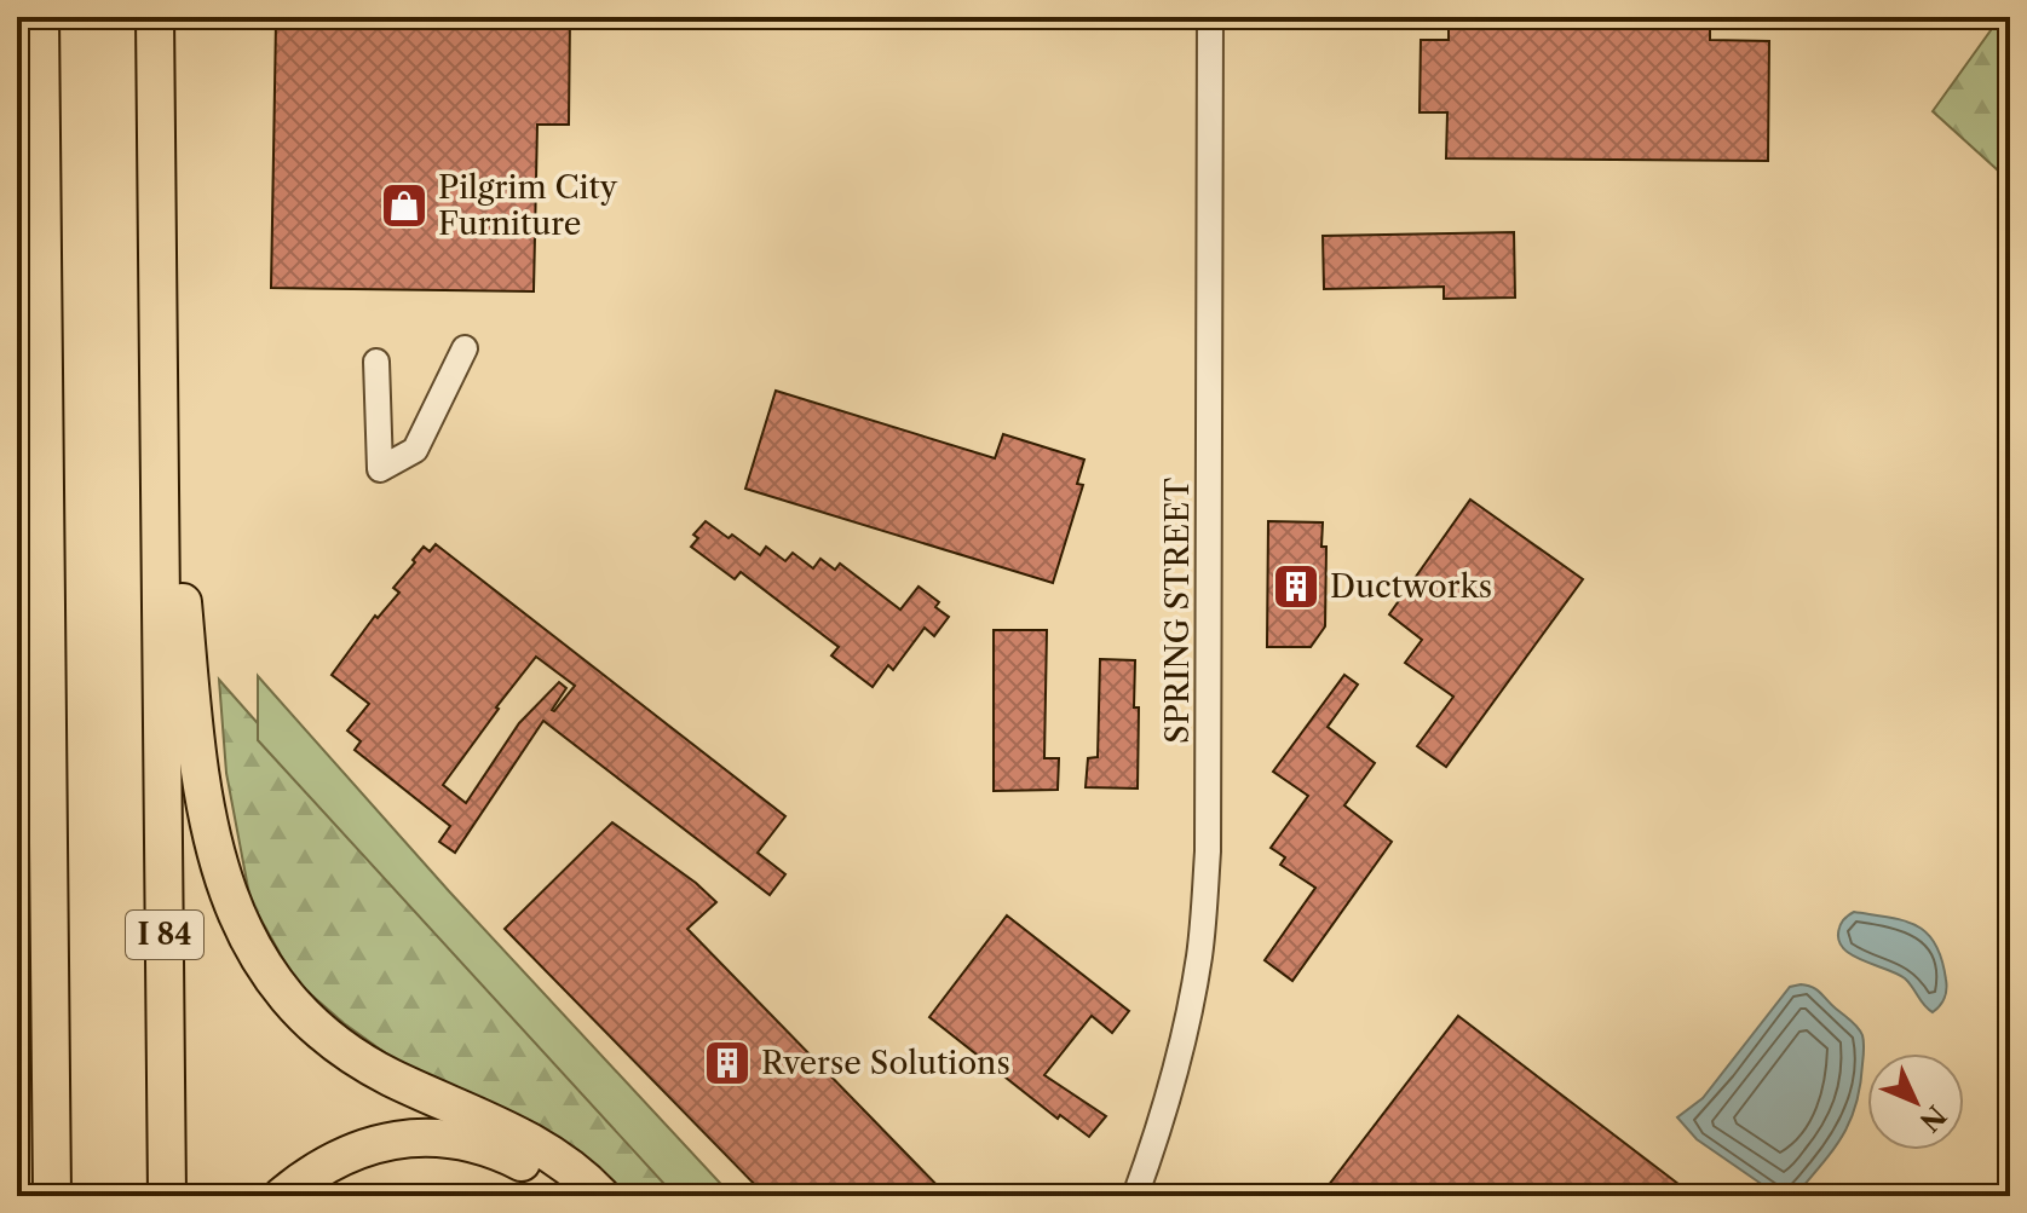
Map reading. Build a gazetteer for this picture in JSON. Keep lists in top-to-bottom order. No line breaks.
{"streets":{"highway":["I 84"],"street":["SPRING STREET"]},"places":{"shop":["Pilgrim City Furniture"],"building":["Ductworks","Rverse Solutions"]},"north":"bottom right"}
